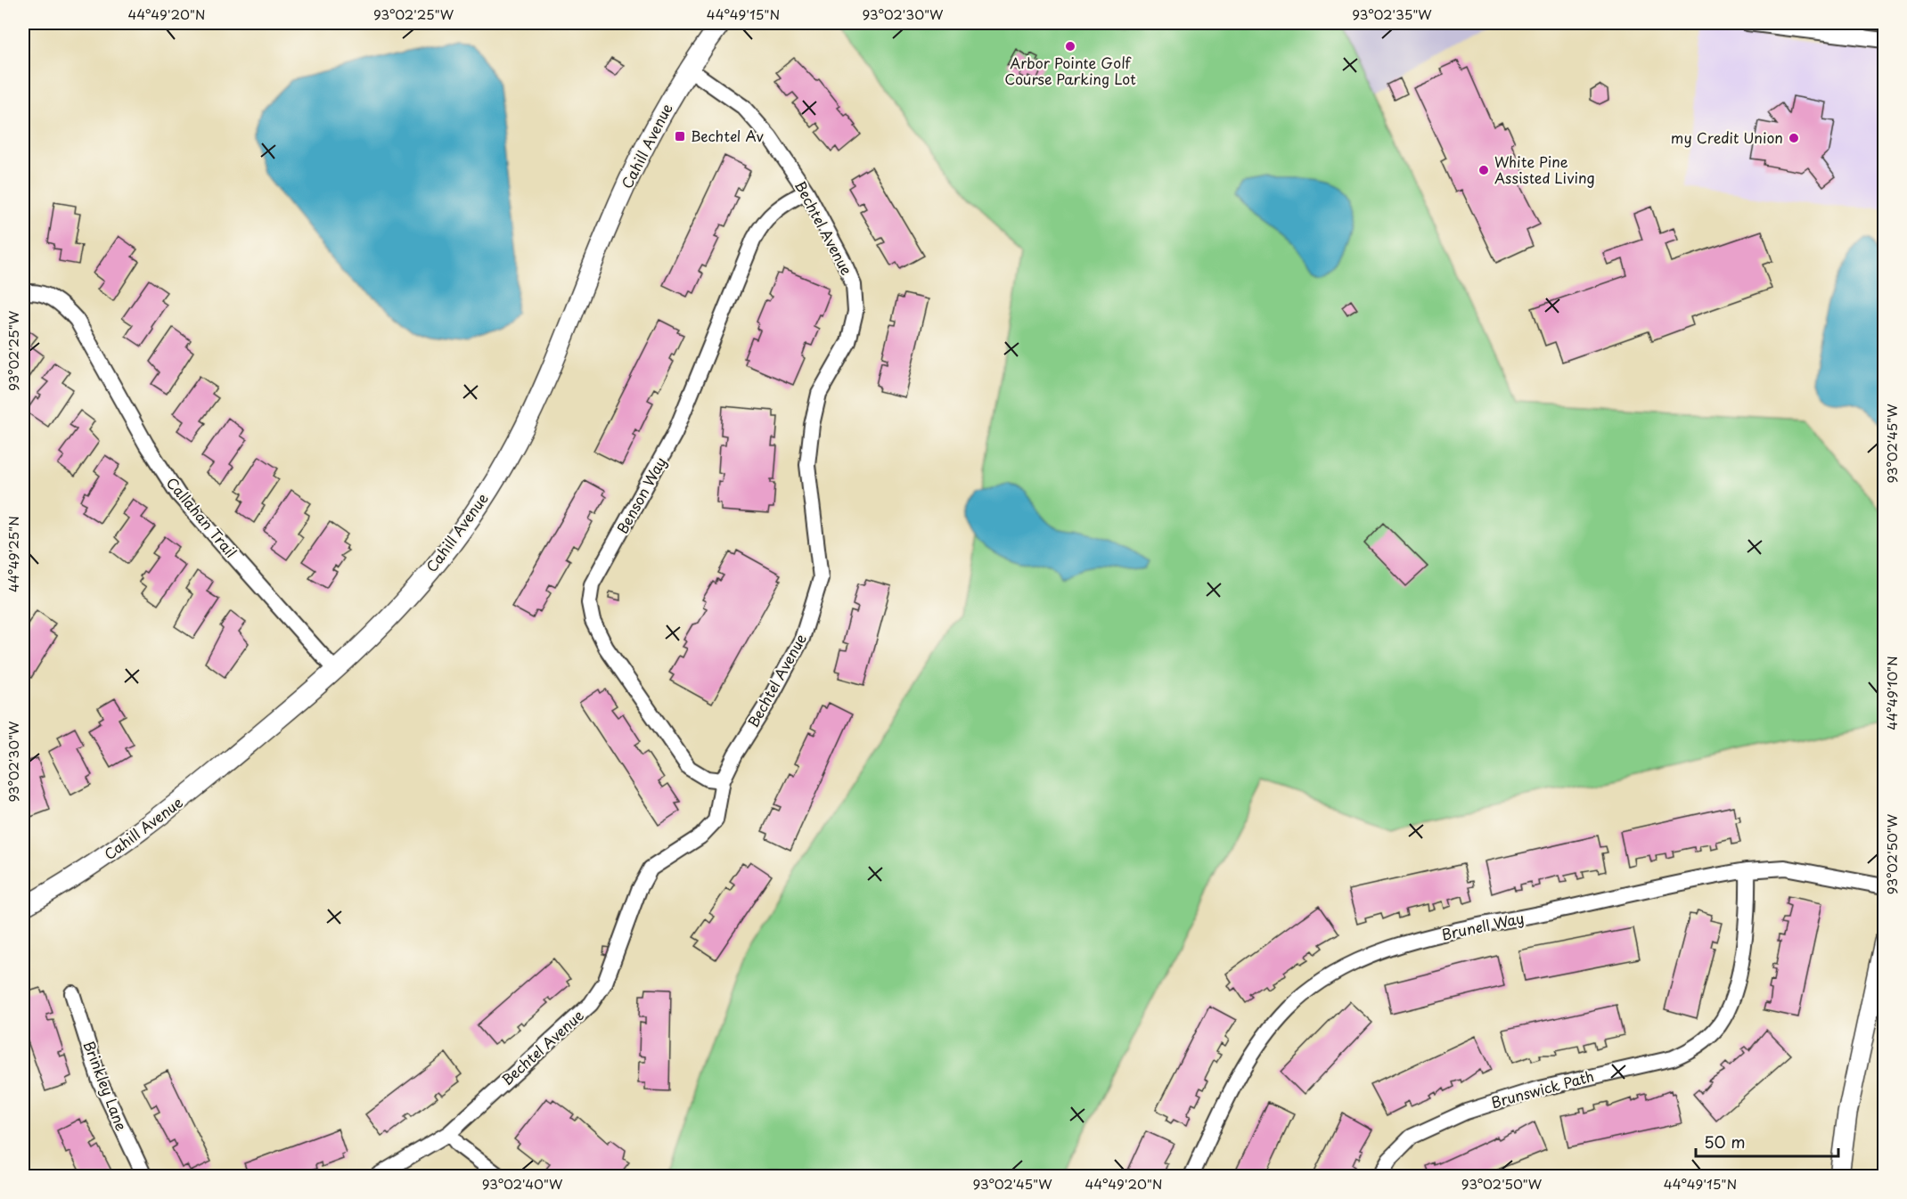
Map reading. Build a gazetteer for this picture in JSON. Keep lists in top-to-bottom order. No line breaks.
{"streets":{"street":["Cahill Avenue","Bechtel Avenue","Benson Way","Callahan Trail","Brunell Way","Brinkley Lane","Brunswick Path"]},"crossings":[["Cahill Avenue","Bechtel Avenue"],["Cahill Avenue","Callahan Trail"],["Bechtel Avenue","Benson Way"],["Brunell Way","Brunswick Path"]],"places":{"other":["Arbor Pointe Golf Course Parking Lot","my Credit Union","White Pine Assisted Living"],"transit":["Bechtel Av"]},"scale_bar":"50 m","coordinates":["44°49'20\"N","93°02'25\"W","44°49'15\"N","93°02'30\"W","93°02'35\"W","93°02'45\"W","44°49'25\"N","44°49'10\"N","93°02'50\"W","93°02'40\"W"]}
